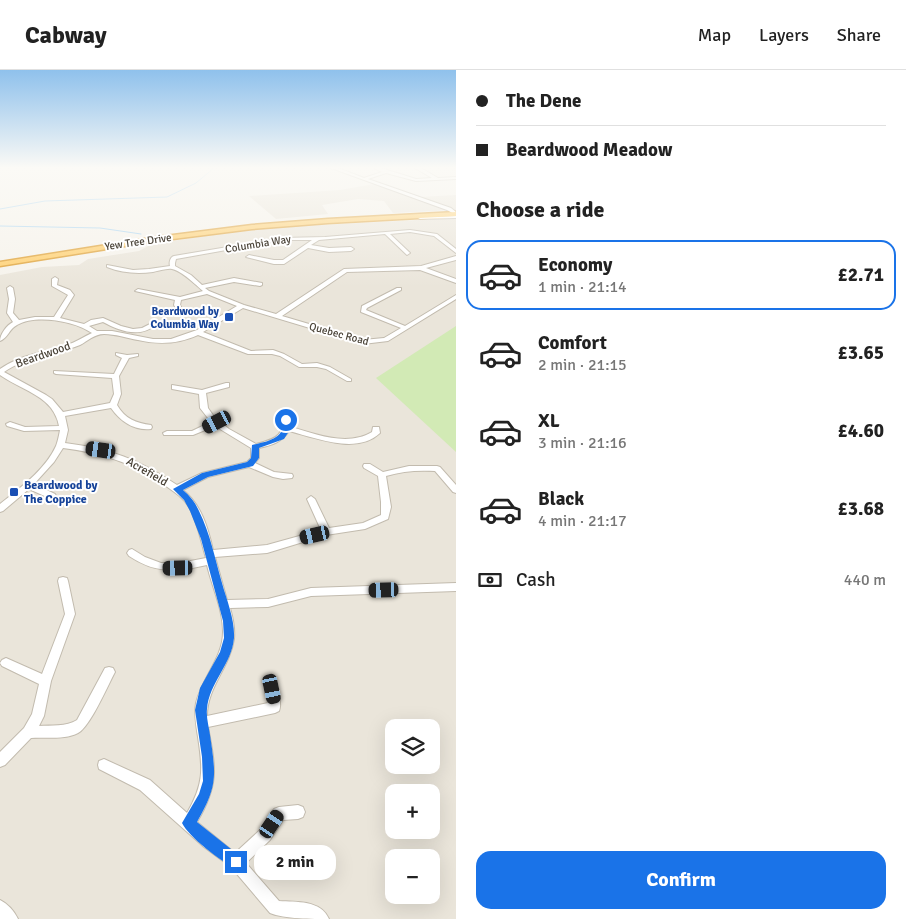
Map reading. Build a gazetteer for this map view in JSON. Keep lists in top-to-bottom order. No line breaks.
{"streets":{"highway":["Yew Tree Drive"],"street":["Columbia Way","Quebec Road","Beardwood","Acrefield"]},"places":{"transit":["Beardwood by Columbia Way","Beardwood by The Coppice"]},"page":{"header":"Cabway","nav":["Map","Layers","Share"],"banner":["The Dene","Beardwood Meadow"],"heading":"Choose a ride","list":[{"name":"Economy","note":"1 min · 21:14","value":"£2.71"},{"name":"Comfort","note":"2 min · 21:15","value":"£3.65"},{"name":"XL","note":"3 min · 21:16","value":"£4.60"},{"name":"Black","note":"4 min · 21:17","value":"£3.68"}],"pay":["Cash","440 m"],"map_buttons":["+","−"],"buttons":"Confirm","bubble":"2 min"}}
